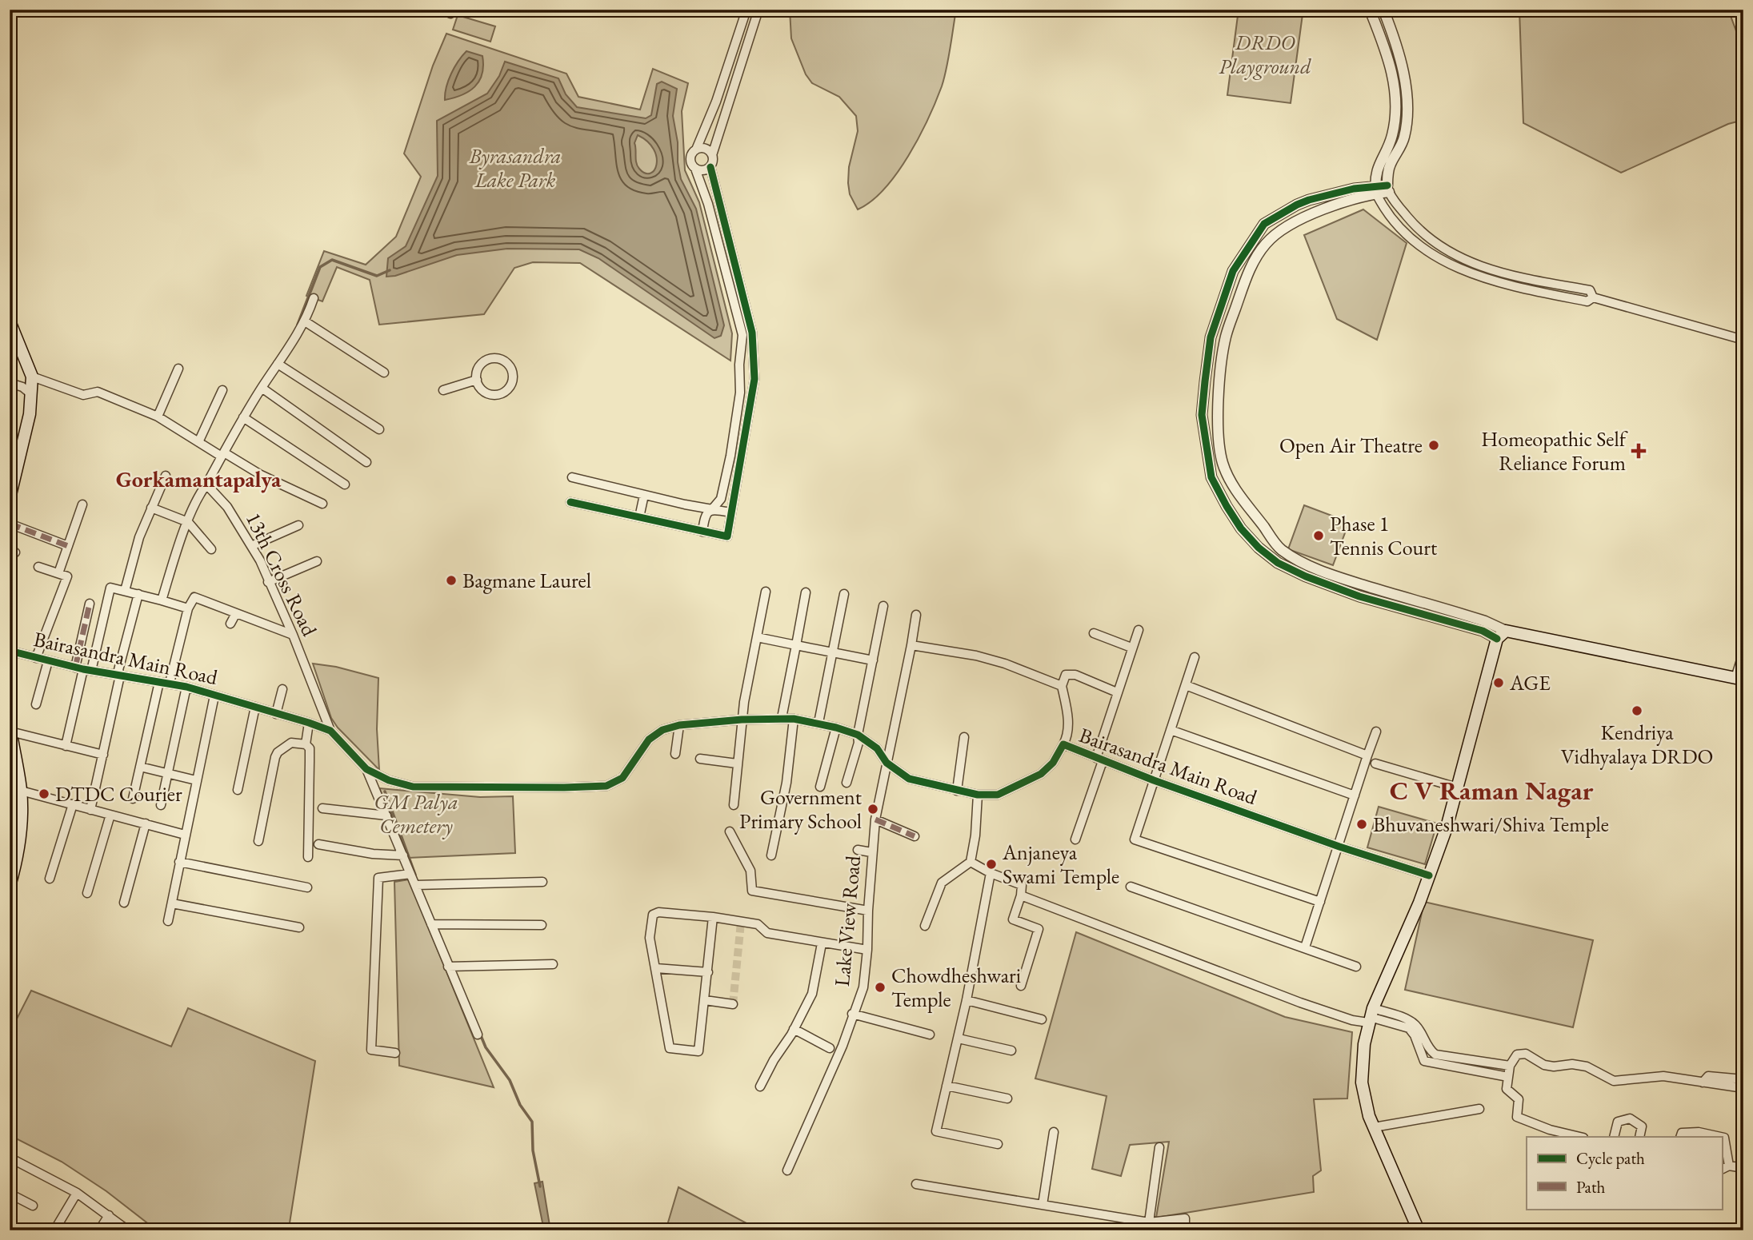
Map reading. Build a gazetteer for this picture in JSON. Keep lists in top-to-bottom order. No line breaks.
{"streets":{"street":["13th Cross Road","Bairasandra Main Road","Lake View Road"]},"crossings":[["13th Cross Road","Bairasandra Main Road"],["Bairasandra Main Road","Lake View Road"]],"districts":["Gorkamantapalya","C V Raman Nagar"],"parks":["DRDO Playground","Byrasandra Lake Park","GM Palya Cemetery"],"places":{"other":["Open Air Theatre","Phase 1 Tennis Court","Bagmane Laurel","AGE","Kendriya Vidhyalaya DRDO","DTDC Courier","Government Primary School","Bhuvaneshwari/Shiva Temple","Anjaneya Swami Temple","Chowdheshwari Temple"],"health":["Homeopathic Self Reliance Forum"]},"legend":["Cycle path","Path"]}
